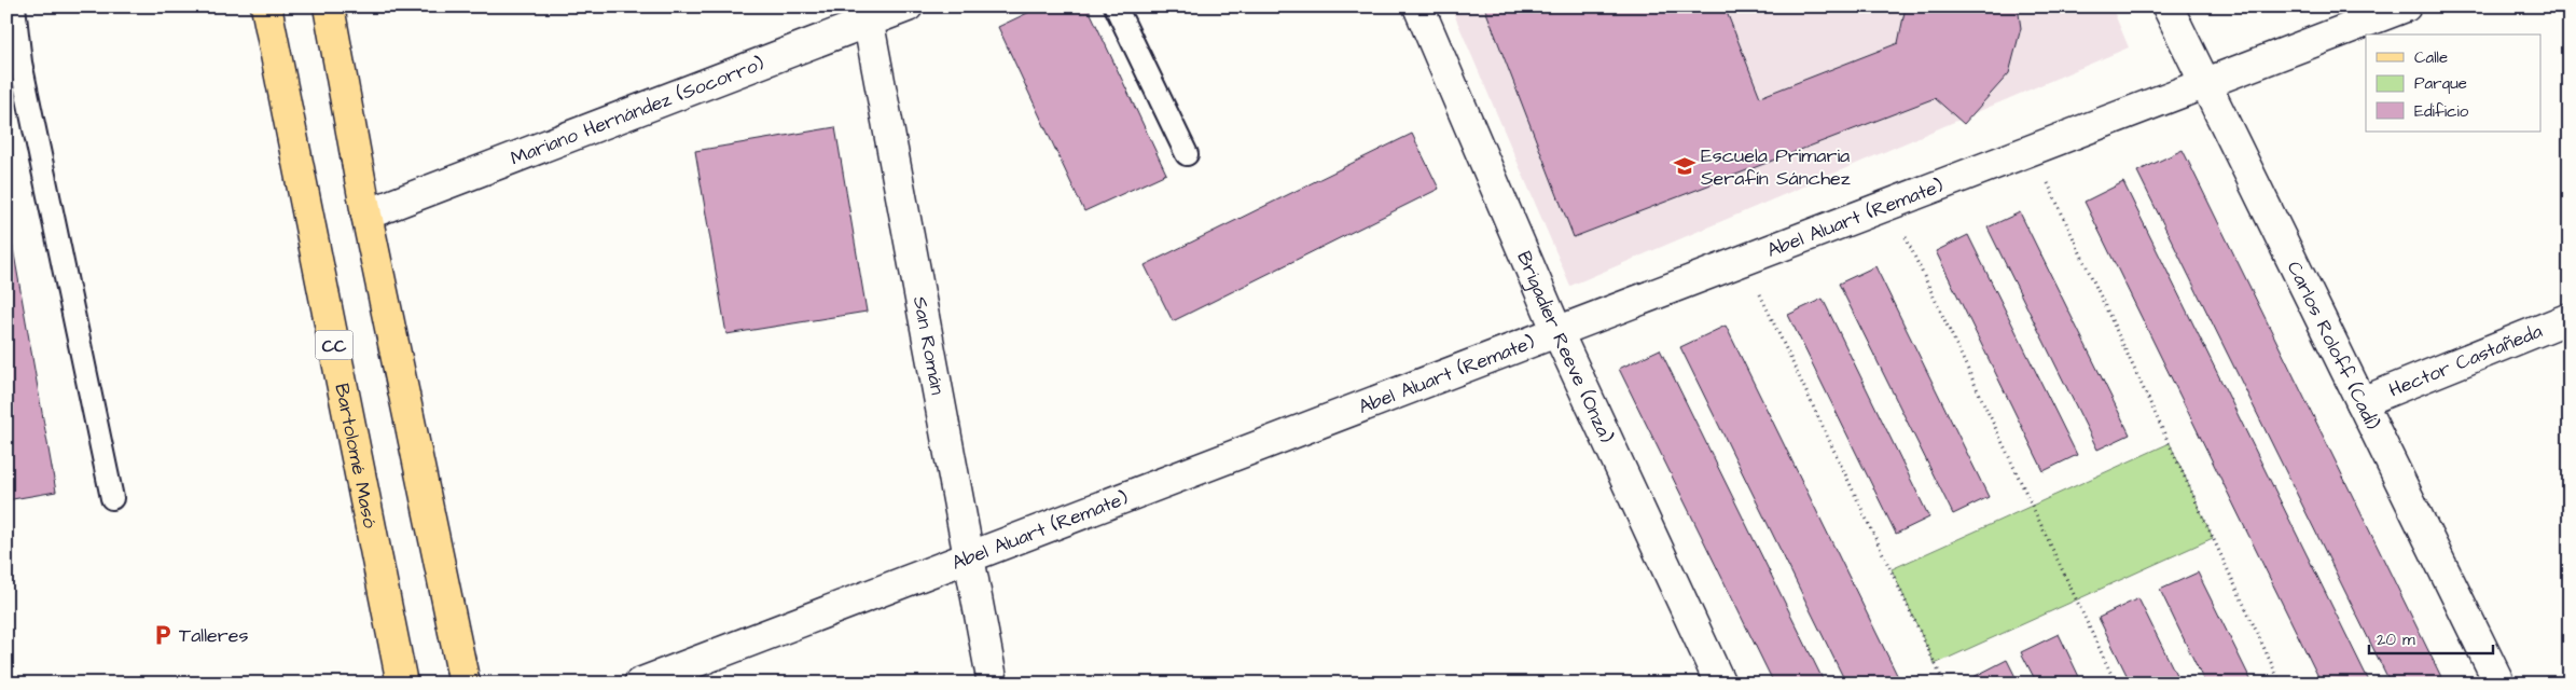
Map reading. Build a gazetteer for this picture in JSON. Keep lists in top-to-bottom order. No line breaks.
{"streets":{"main road":["CC","Bartolomé Masó"],"street":["Mariano Hernández (Socorro)","Abel Aluart (Remate)","San Román","Carlos Roloff (Cadí)","Brigadier Reeve (Onza)","Hector Castañeda"]},"crossings":[["Mariano Hernández (Socorro)","San Román"],["Abel Aluart (Remate)","San Román"],["Abel Aluart (Remate)","Carlos Roloff (Cadí)"],["Abel Aluart (Remate)","Brigadier Reeve (Onza)"],["Carlos Roloff (Cadí)","Hector Castañeda"]],"places":{"school or university":["Escuela Primaria Serafín Sánchez"],"parking":["Talleres"]},"legend":["Calle","Parque","Edificio"],"scale_bar":"20 m"}
